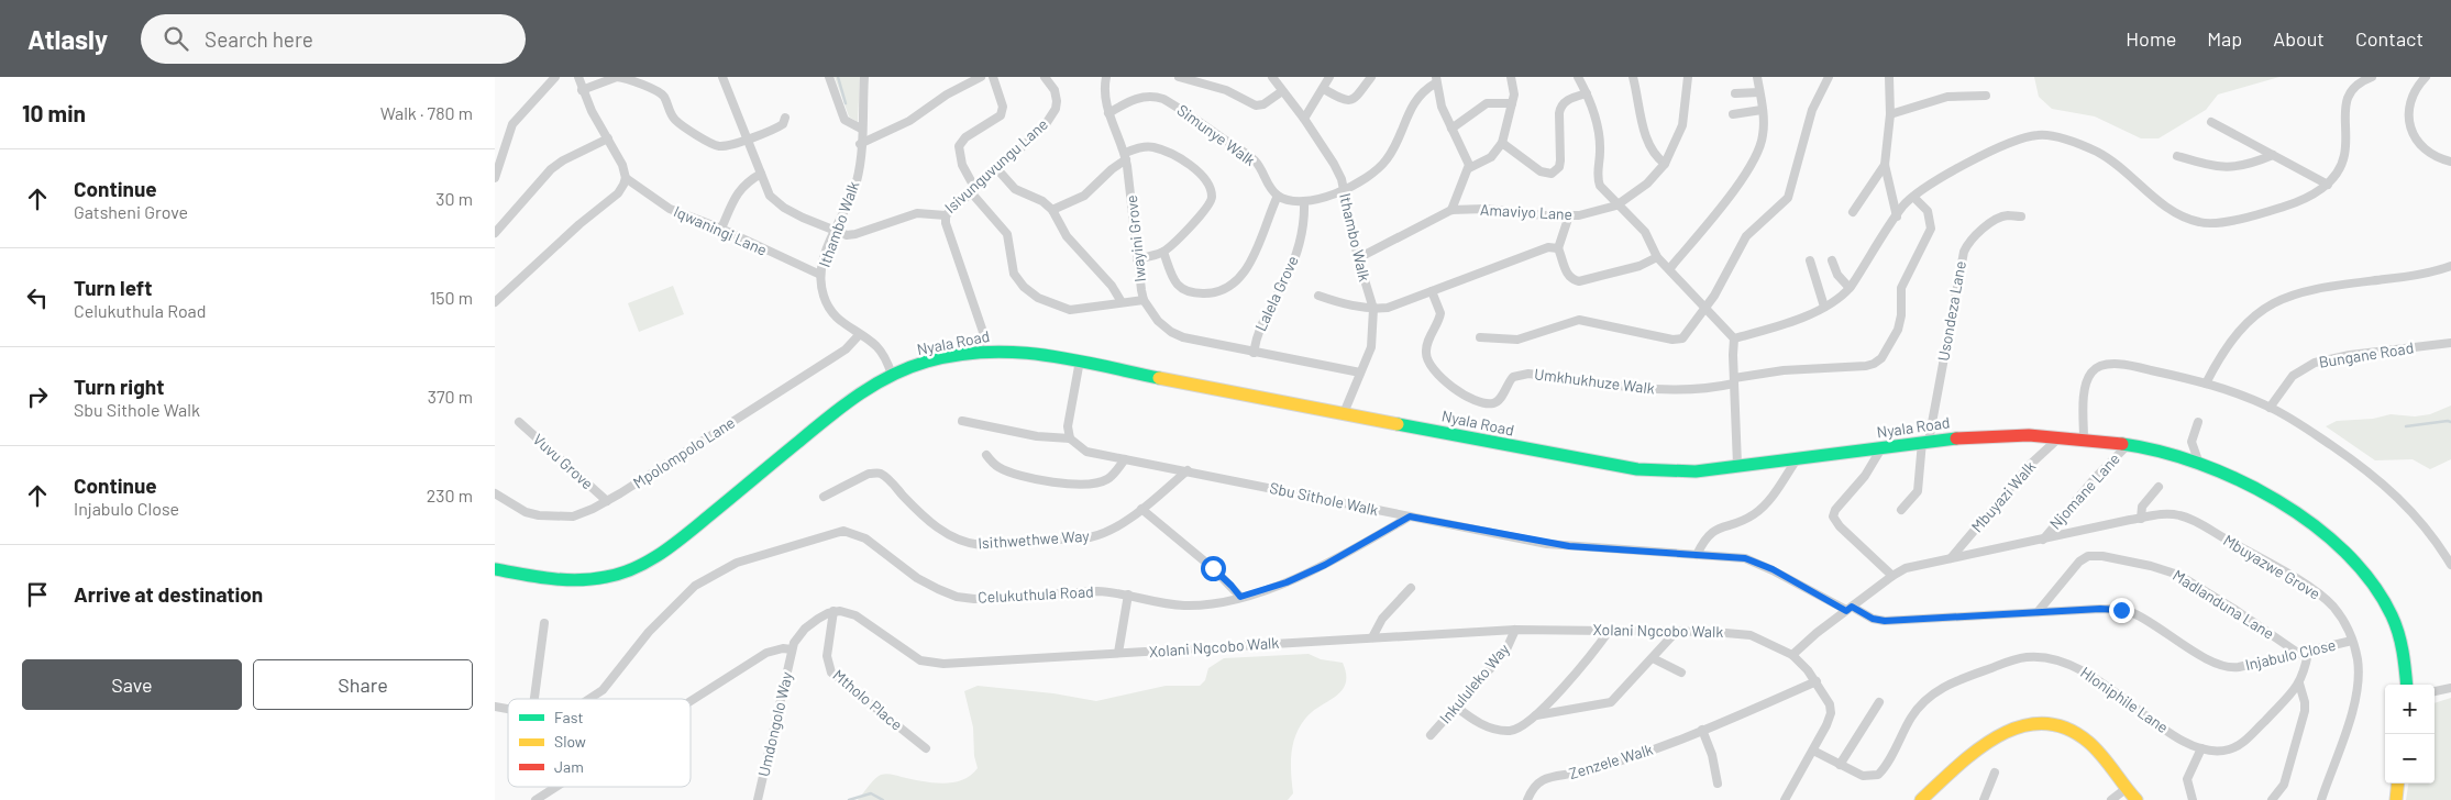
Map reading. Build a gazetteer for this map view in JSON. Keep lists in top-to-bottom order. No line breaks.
{"streets":{"street":["Simunye Walk","Isivunguvungu Lane","Amaviyo Lane","Ithambo Walk","Iqwaningi Lane","Iwayini Grove","Lalela Grove","Usondeza Lane","Nyala Road","Bungane Road","Umkhukhuze Walk","Mpolompolo Lane","Vuvu Grove","Njomane Lane","Mbuyazi Walk","Sbu Sithole Walk","Isithwethwe Way","Mbuyazwe Grove","Celukuthula Road","Madlanduna Lane","Xolani Ngcobo Walk","Injabulo Close","Inkululeko Way","Mtholo Place","Hloniphile Lane","Umdongolo Way","Zenzele Walk"]},"crossings":[["Simunye Walk","Iwayini Grove"],["Isivunguvungu Lane","Ithambo Walk"],["Amaviyo Lane","Ithambo Walk"],["Ithambo Walk","Iqwaningi Lane"],["Ithambo Walk","Iwayini Grove"],["Ithambo Walk","Nyala Road"],["Ithambo Walk","Mpolompolo Lane"],["Iwayini Grove","Lalela Grove"],["Usondeza Lane","Nyala Road"],["Nyala Road","Njomane Lane"],["Nyala Road","Mbuyazi Walk"],["Mpolompolo Lane","Vuvu Grove"],["Njomane Lane","Mbuyazwe Grove"],["Mbuyazi Walk","Mbuyazwe Grove"],["Sbu Sithole Walk","Isithwethwe Way"],["Sbu Sithole Walk","Mbuyazwe Grove"],["Sbu Sithole Walk","Celukuthula Road"],["Sbu Sithole Walk","Injabulo Close"],["Mbuyazwe Grove","Xolani Ngcobo Walk"],["Mbuyazwe Grove","Injabulo Close"],["Madlanduna Lane","Injabulo Close"],["Madlanduna Lane","Hloniphile Lane"],["Xolani Ngcobo Walk","Inkululeko Way"],["Xolani Ngcobo Walk","Mtholo Place"],["Xolani Ngcobo Walk","Hloniphile Lane"],["Xolani Ngcobo Walk","Zenzele Walk"],["Injabulo Close","Hloniphile Lane"]],"legend":["Fast","Slow","Jam"],"page":{"header":"Atlasly","search":"Search here","nav":["Home","Map","About","Contact"],"heading":["10 min","Walk · 780 m"],"list":[["Continue","Gatsheni Grove","30 m"],["Turn left","Celukuthula Road","150 m"],["Turn right","Sbu Sithole Walk","370 m"],["Continue","Injabulo Close","230 m"],"Arrive at destination"],"buttons":["Save","Share"],"map_buttons":["+","−"]}}
